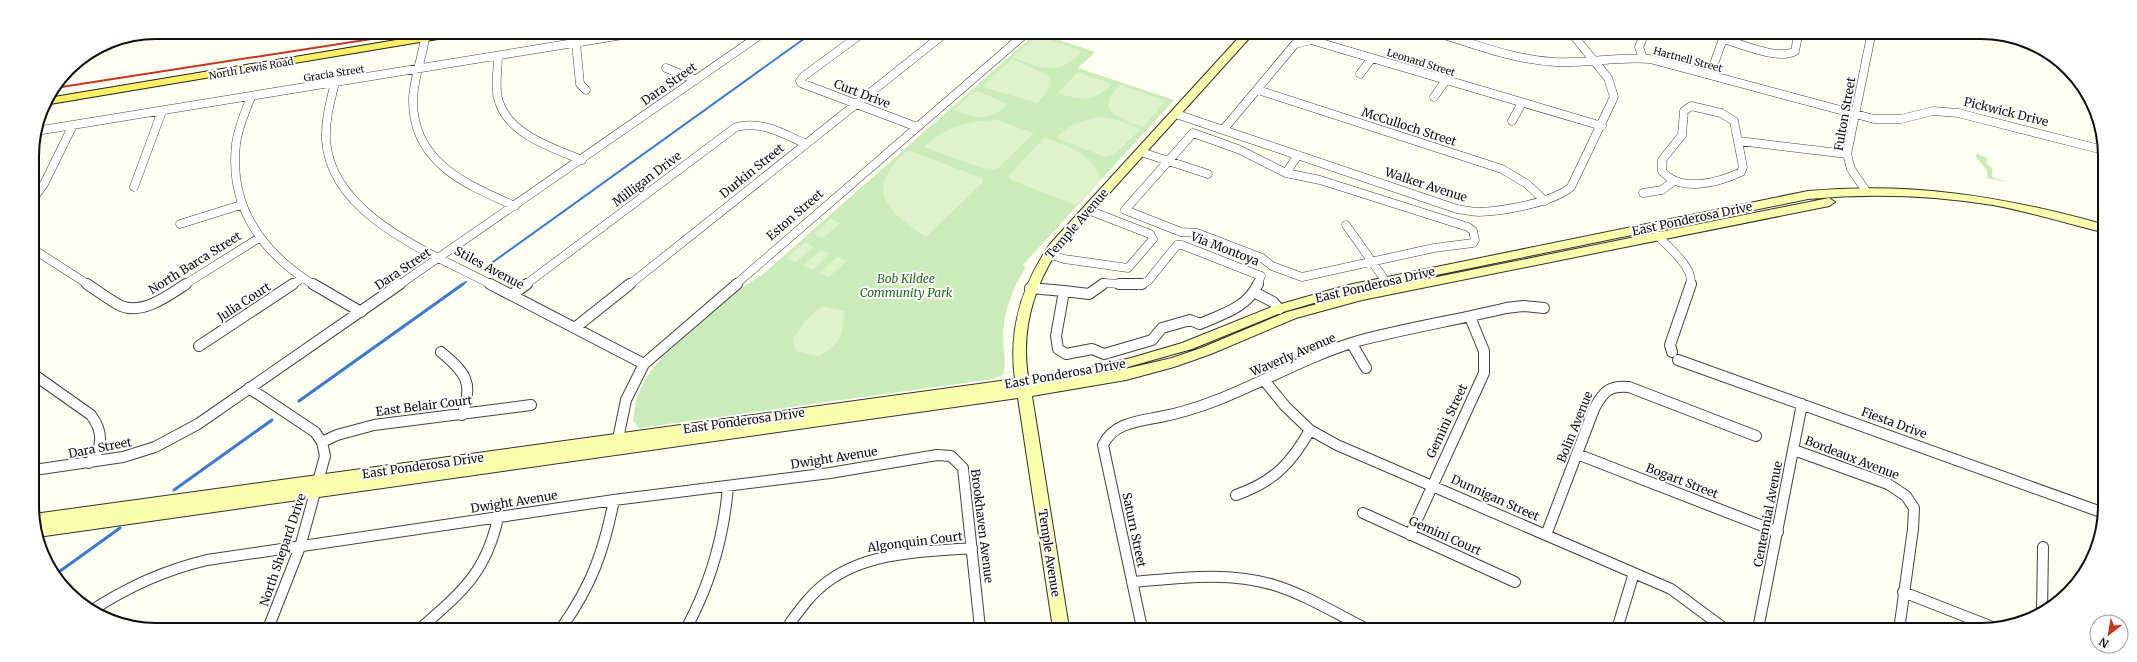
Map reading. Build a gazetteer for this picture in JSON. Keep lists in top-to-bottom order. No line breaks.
{"streets":{"main road":["North Lewis Road","East Ponderosa Drive","Temple Avenue"],"street":["Hartnell Street","Leonard Street","Gracia Street","Dara Street","Curt Drive","Pickwick Drive","Fulton Street","McCulloch Street","Durkin Street","Milligan Drive","Walker Avenue","Eston Street","Via Montoya","North Barca Street","Stiles Avenue","Julia Court","Waverly Avenue","East Belair Court","Gemini Street","Fiesta Drive","Bolin Avenue","Dwight Avenue","Bordeaux Avenue","Bogart Street","Dunnigan Street","Centennial Avenue","Brookhaven Avenue","Saturn Street","Gemini Court","Algonquin Court","North Shepard Drive"]},"crossings":[["Hartnell Street","Pickwick Drive"],["Hartnell Street","Fulton Street"],["Hartnell Street","Walker Avenue"],["Leonard Street","McCulloch Street"],["Leonard Street","Walker Avenue"],["Gracia Street","Stiles Avenue"],["Dara Street","Stiles Avenue"],["Curt Drive","Durkin Street"],["Curt Drive","Eston Street"],["Pickwick Drive","Fulton Street"],["Fulton Street","East Ponderosa Drive"],["McCulloch Street","Walker Avenue"],["Durkin Street","Milligan Drive"],["Durkin Street","Stiles Avenue"],["Milligan Drive","Stiles Avenue"],["Walker Avenue","Temple Avenue"],["Eston Street","East Ponderosa Drive"],["Eston Street","Stiles Avenue"],["East Ponderosa Drive","Temple Avenue"],["East Ponderosa Drive","Fiesta Drive"],["East Ponderosa Drive","North Shepard Drive"],["Temple Avenue","Via Montoya"],["Waverly Avenue","Gemini Street"],["Waverly Avenue","Dunnigan Street"],["Waverly Avenue","Saturn Street"],["East Belair Court","North Shepard Drive"],["Gemini Street","Dunnigan Street"],["Gemini Street","Gemini Court"],["Fiesta Drive","Centennial Avenue"],["Bolin Avenue","Bogart Street"],["Bolin Avenue","Dunnigan Street"],["Dwight Avenue","Brookhaven Avenue"],["Dwight Avenue","North Shepard Drive"],["Bordeaux Avenue","Centennial Avenue"],["Bogart Street","Centennial Avenue"],["Brookhaven Avenue","Algonquin Court"]],"parks":["Bob Kildee Community Park"],"north":"bottom left"}
